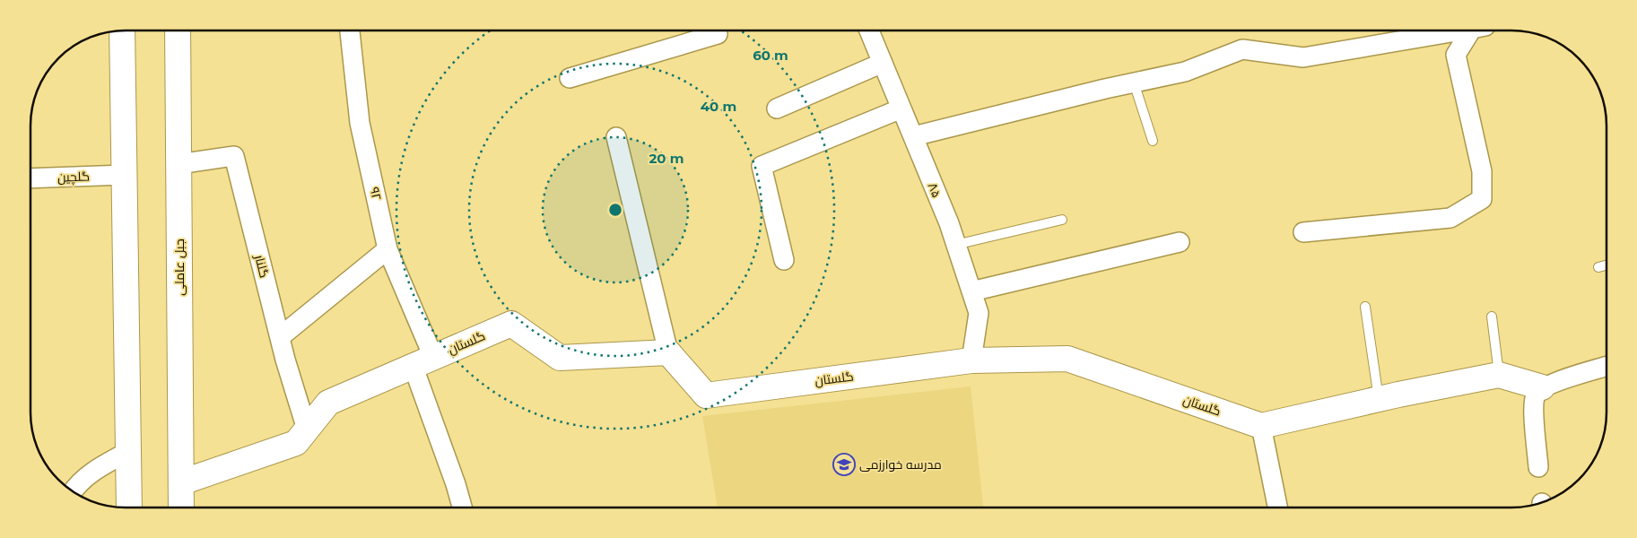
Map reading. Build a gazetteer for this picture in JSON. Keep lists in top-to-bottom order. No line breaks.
{"streets":{"street":["گلچین","۸۵","۹۲","گلنار","جبل عاملی","گلستان"]},"crossings":[["۸۵","گلستان"],["۹۲","گلستان"],["گلنار","جبل عاملی"],["گلنار","گلستان"],["جبل عاملی","گلستان"]],"places":{"school or university":["مدرسه خوارزمی"]},"rings":["60 m","40 m","20 m"]}
